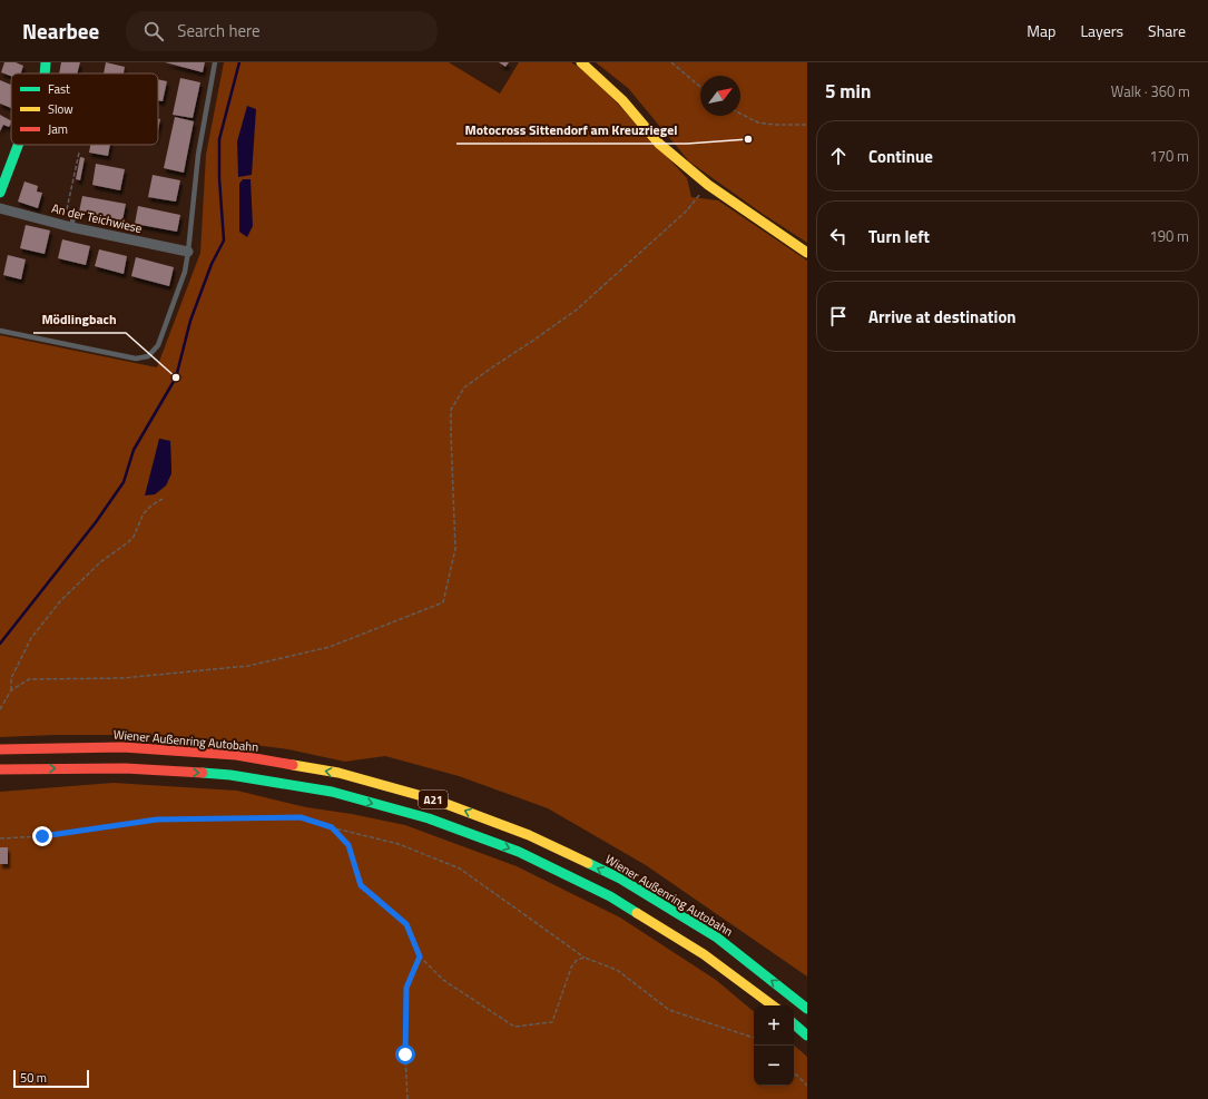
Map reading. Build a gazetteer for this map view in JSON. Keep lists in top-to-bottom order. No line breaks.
{"streets":{"main road":["Wiener Außenring Autobahn","A21"],"street":["An der Teichwiese"]},"places":["Motocross Sittendorf am Kreuzriegel","Mödlingbach"],"legend":["Fast","Slow","Jam"],"scale_bar":"50 m","north":"top right","page":{"header":"Nearbee","search":"Search here","nav":["Map","Layers","Share"],"heading":["5 min","Walk · 360 m"],"list":[["Continue","170 m"],["Turn left","190 m"],"Arrive at destination"],"map_buttons":["+","−"],"scale":"50 m"}}
